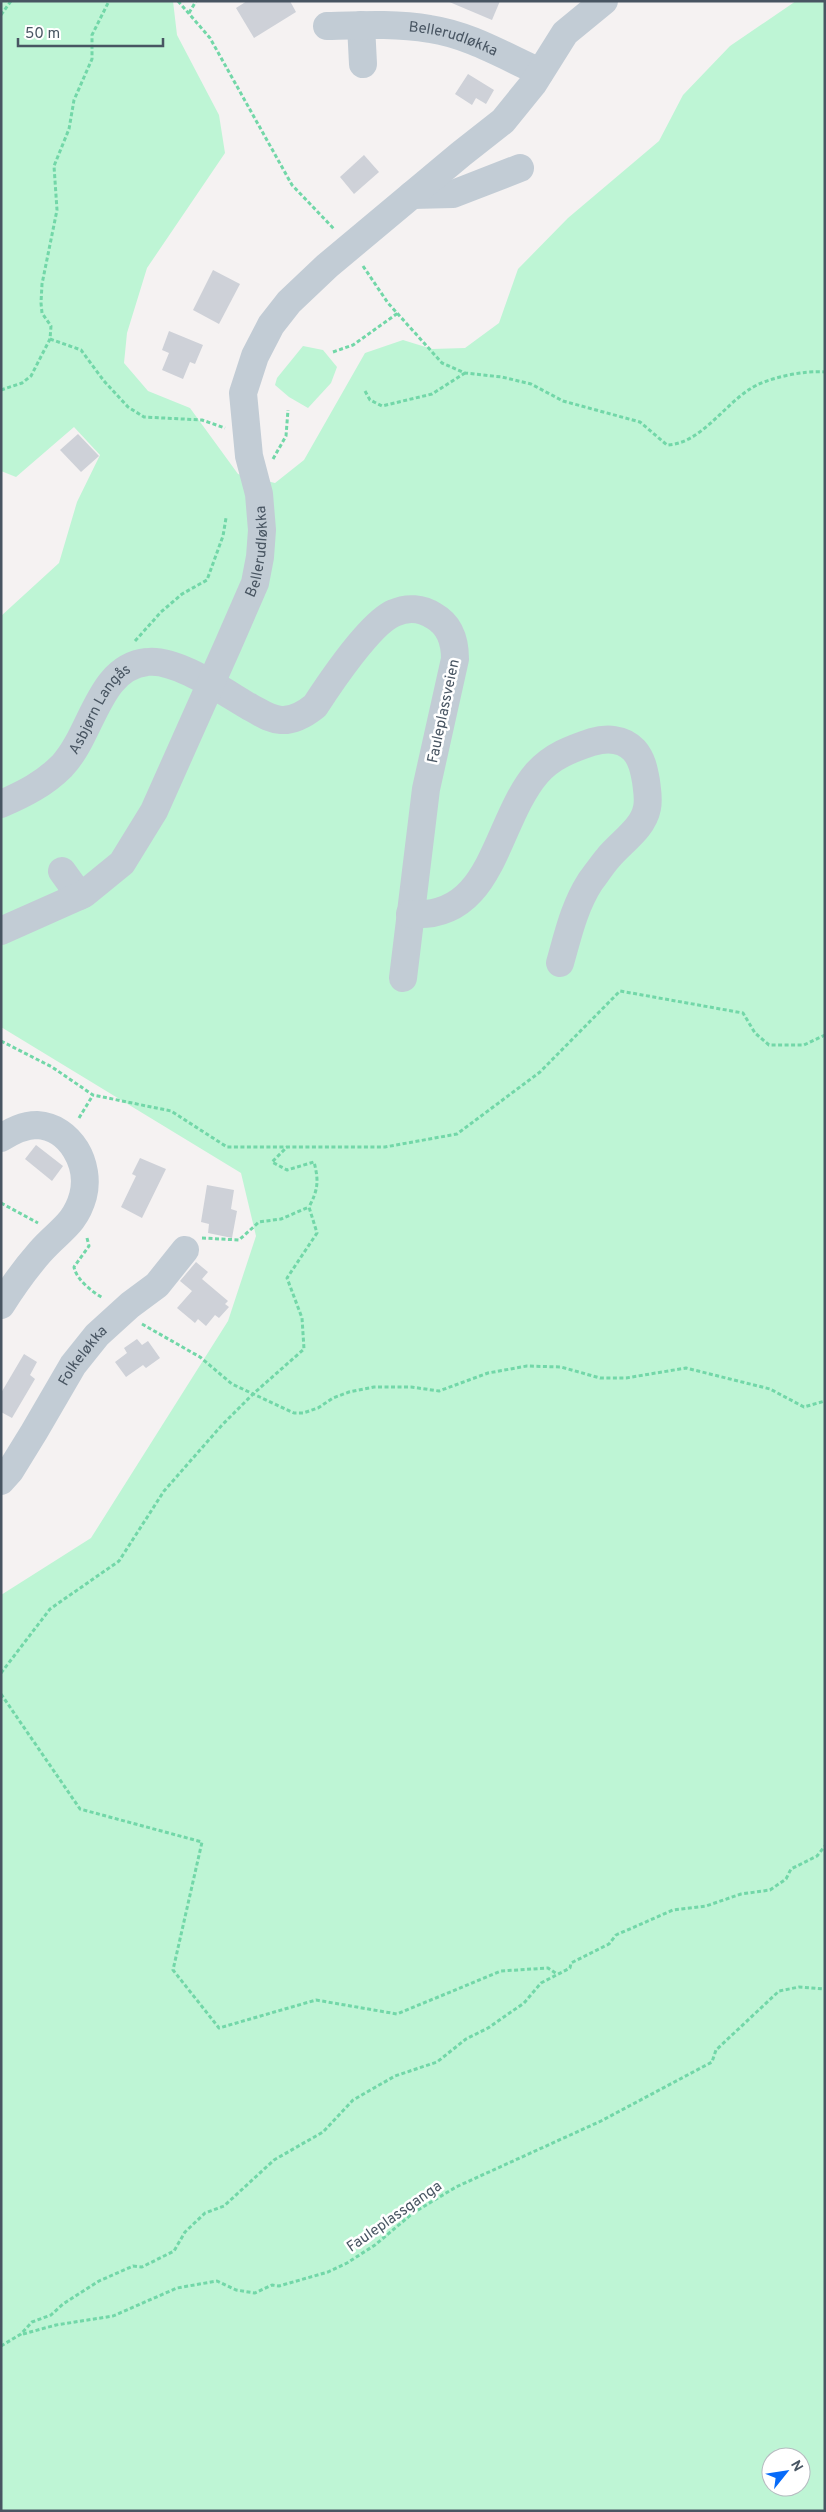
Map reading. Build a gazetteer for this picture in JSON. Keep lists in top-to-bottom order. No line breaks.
{"streets":{"street":["Bellerudløkka","Asbjørn Langås","Fauleplassveien","Folkeløkka"],"path":["Fauleplassganga"]},"crossings":[["Bellerudløkka","Asbjørn Langås"],["Bellerudløkka","Fauleplassveien"],["Asbjørn Langås","Fauleplassveien"]],"scale_bar":"50 m","north":"top right"}
